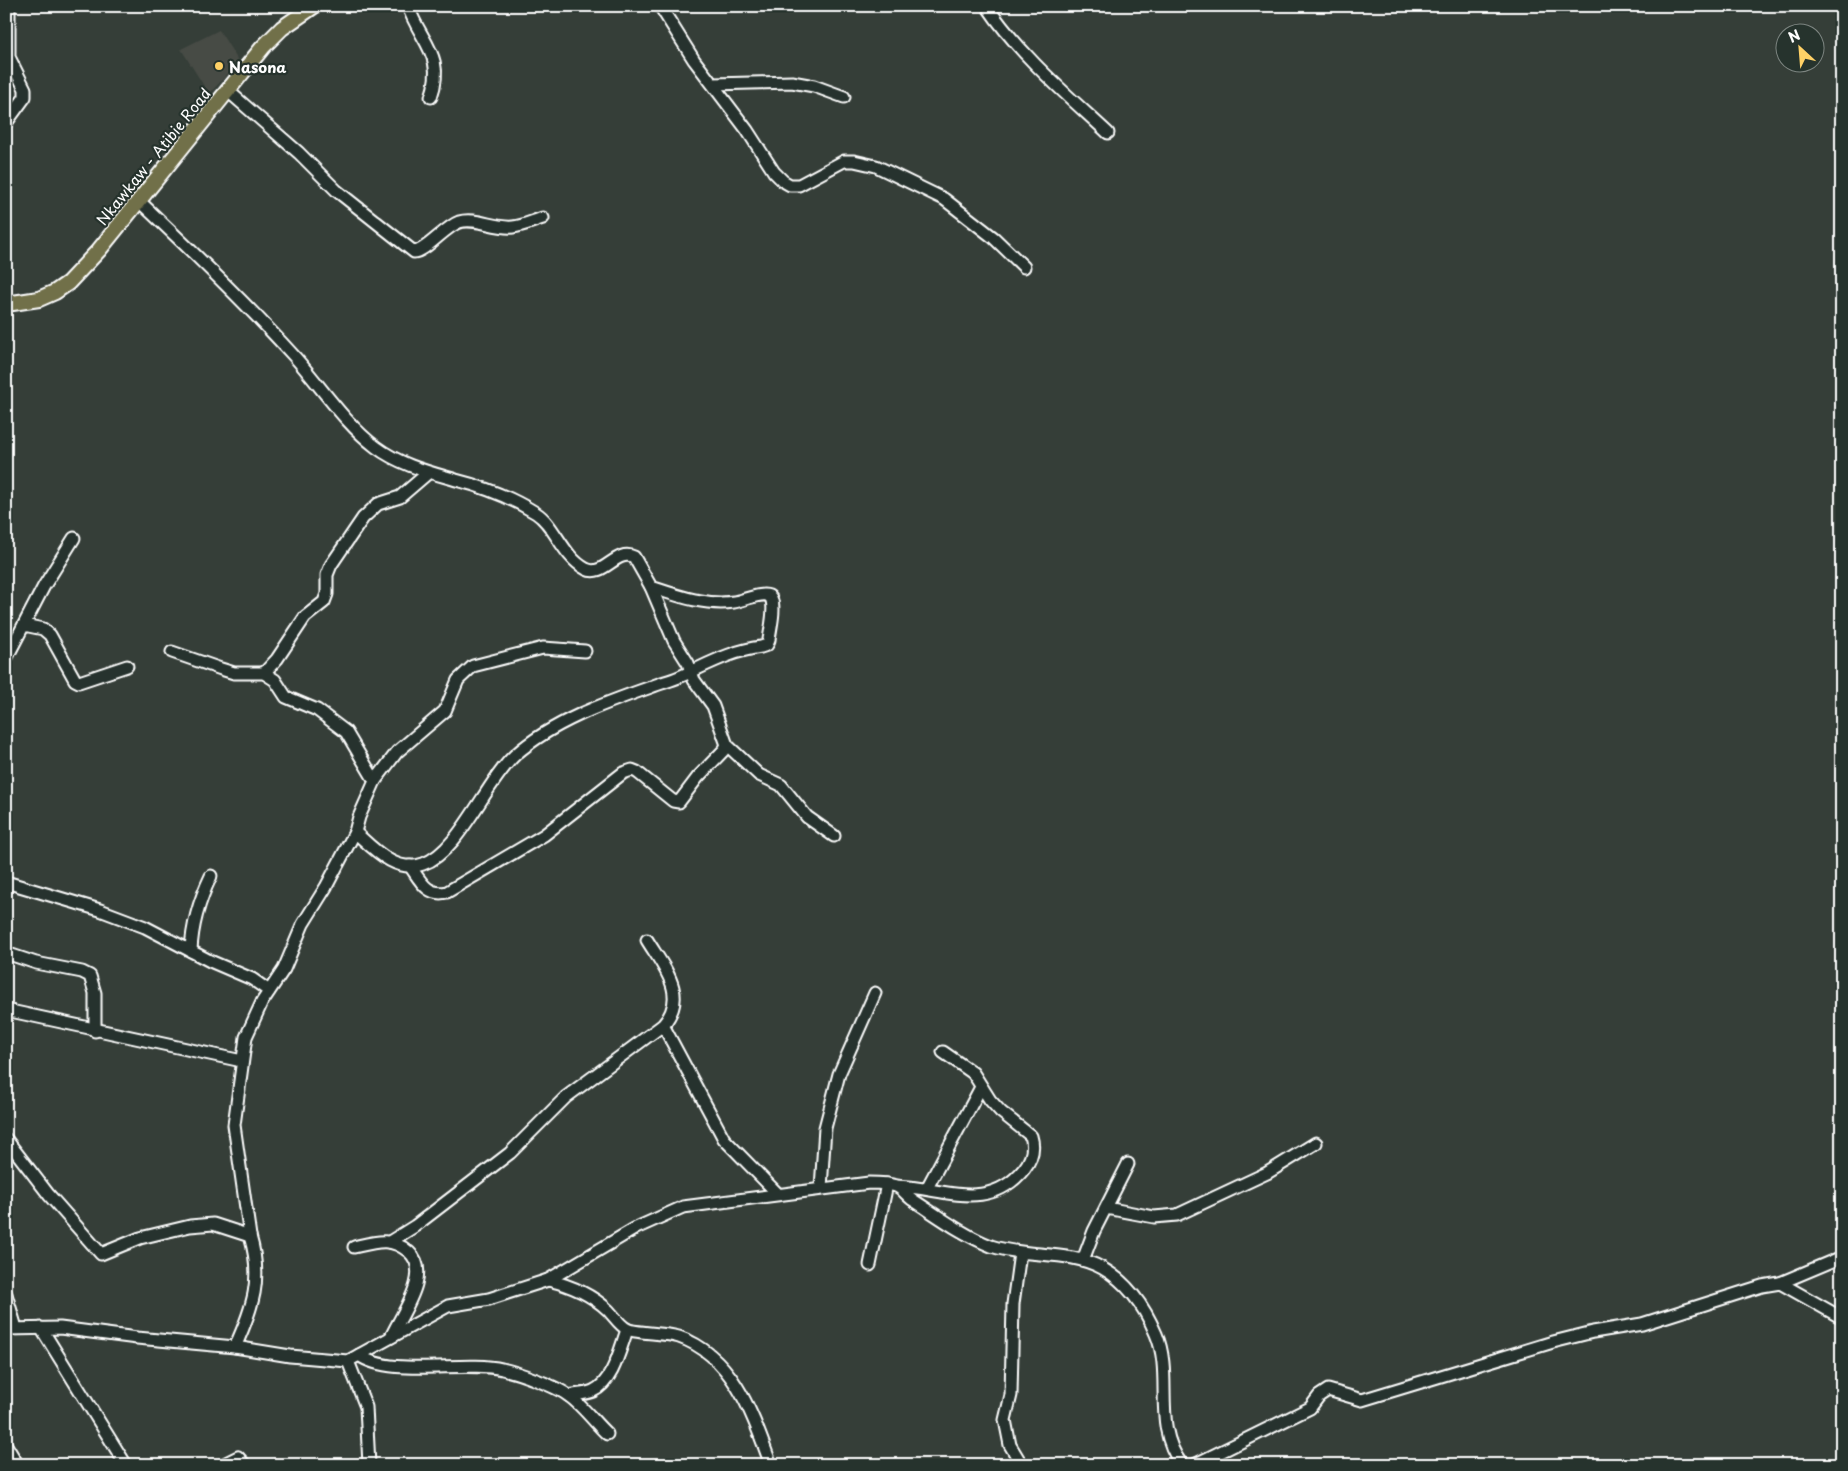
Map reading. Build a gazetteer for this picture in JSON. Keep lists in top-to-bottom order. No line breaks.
{"streets":{"main road":["Nkawkaw - Atibie Road"]},"places":["Nasona"],"north":"top left"}
